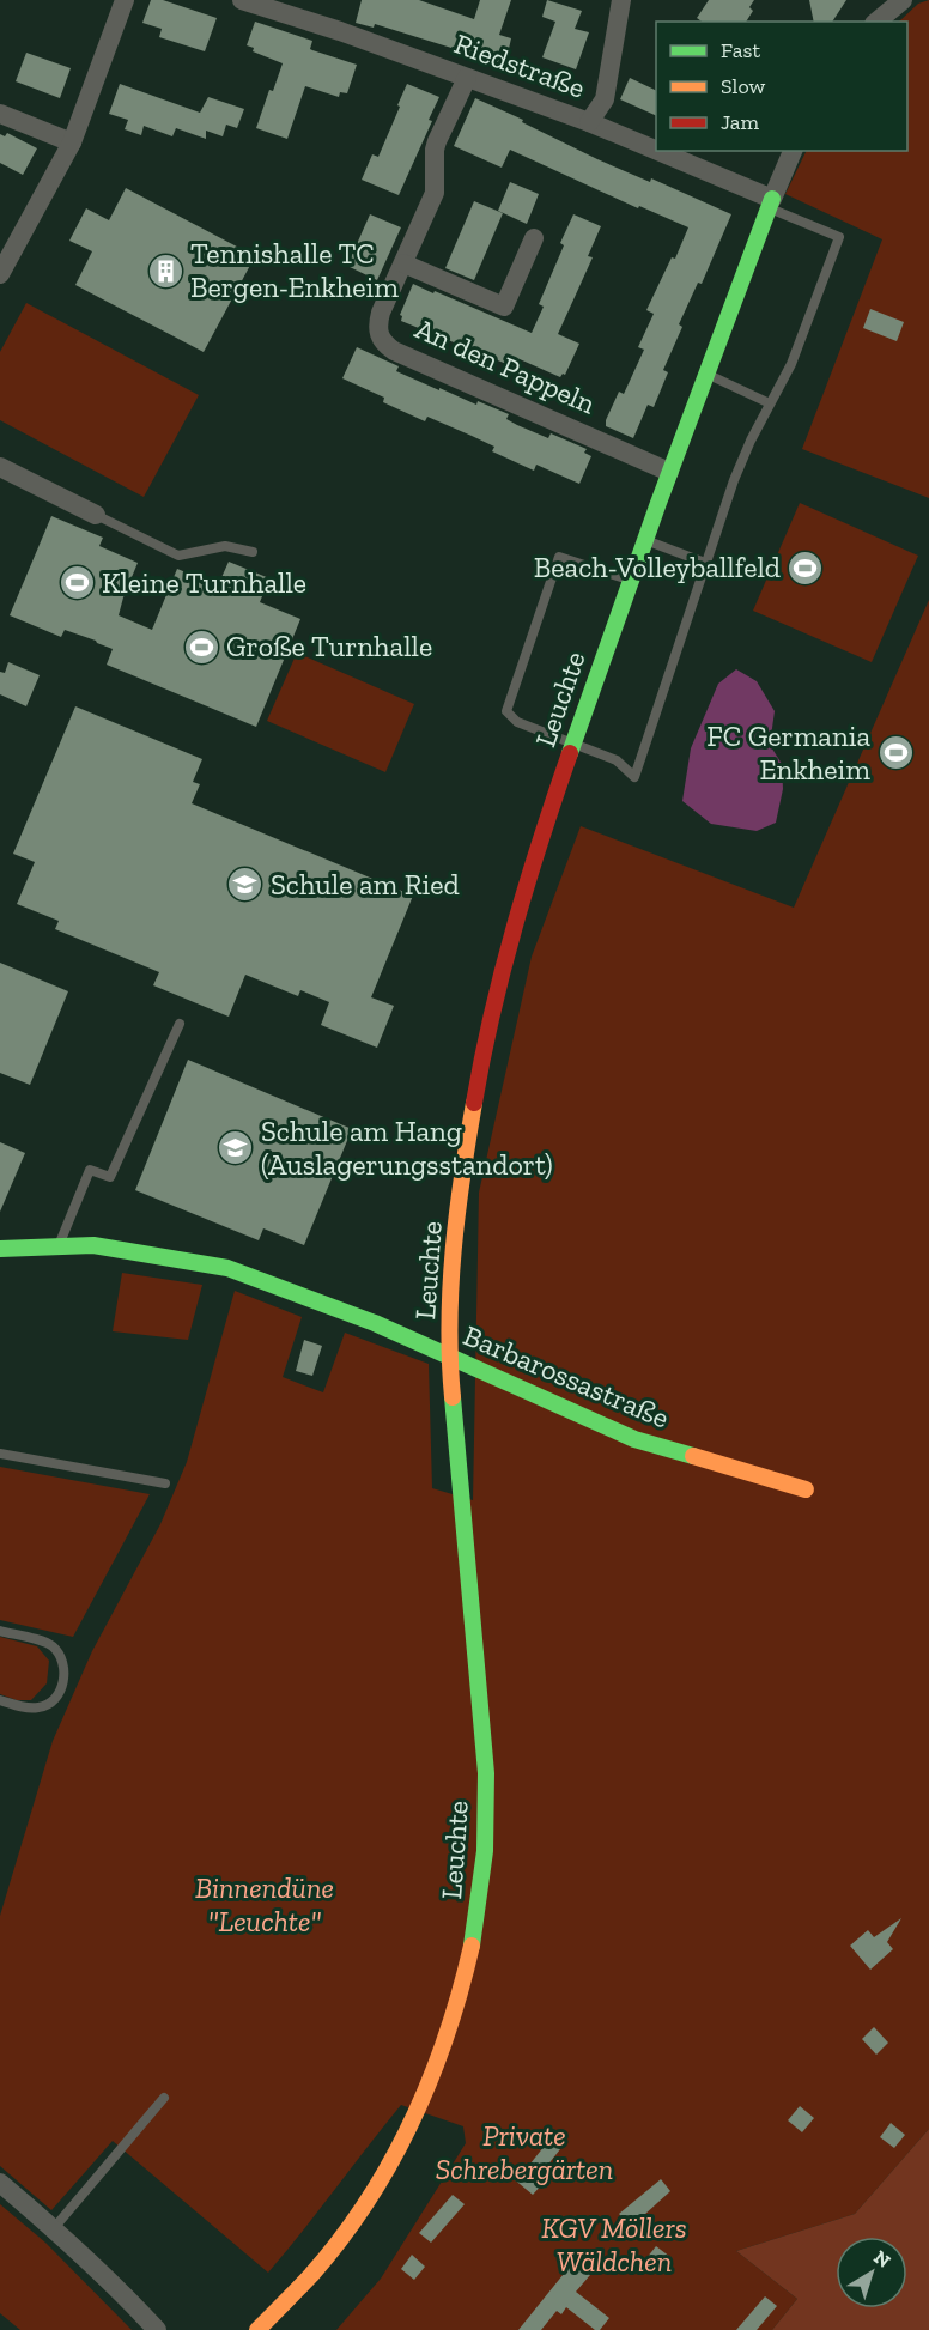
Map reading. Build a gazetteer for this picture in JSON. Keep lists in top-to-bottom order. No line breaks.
{"streets":{"street":["Riedstraße","An den Pappeln","Leuchte","Barbarossastraße"]},"crossings":[["Riedstraße","An den Pappeln"],["Riedstraße","Leuchte"],["An den Pappeln","Leuchte"],["Leuchte","Barbarossastraße"]],"parks":["Binnendüne \"Leuchte\"","Private Schrebergärten","KGV Möllers Wäldchen"],"places":{"building":["Tennishalle TC Bergen-Enkheim"],"sports":["Beach-Volleyballfeld","Kleine Turnhalle","Große Turnhalle","FC Germania Enkheim"],"school or university":["Schule am Ried","Schule am Hang (Auslagerungsstandort)"]},"legend":["Fast","Slow","Jam"],"north":"top right"}
